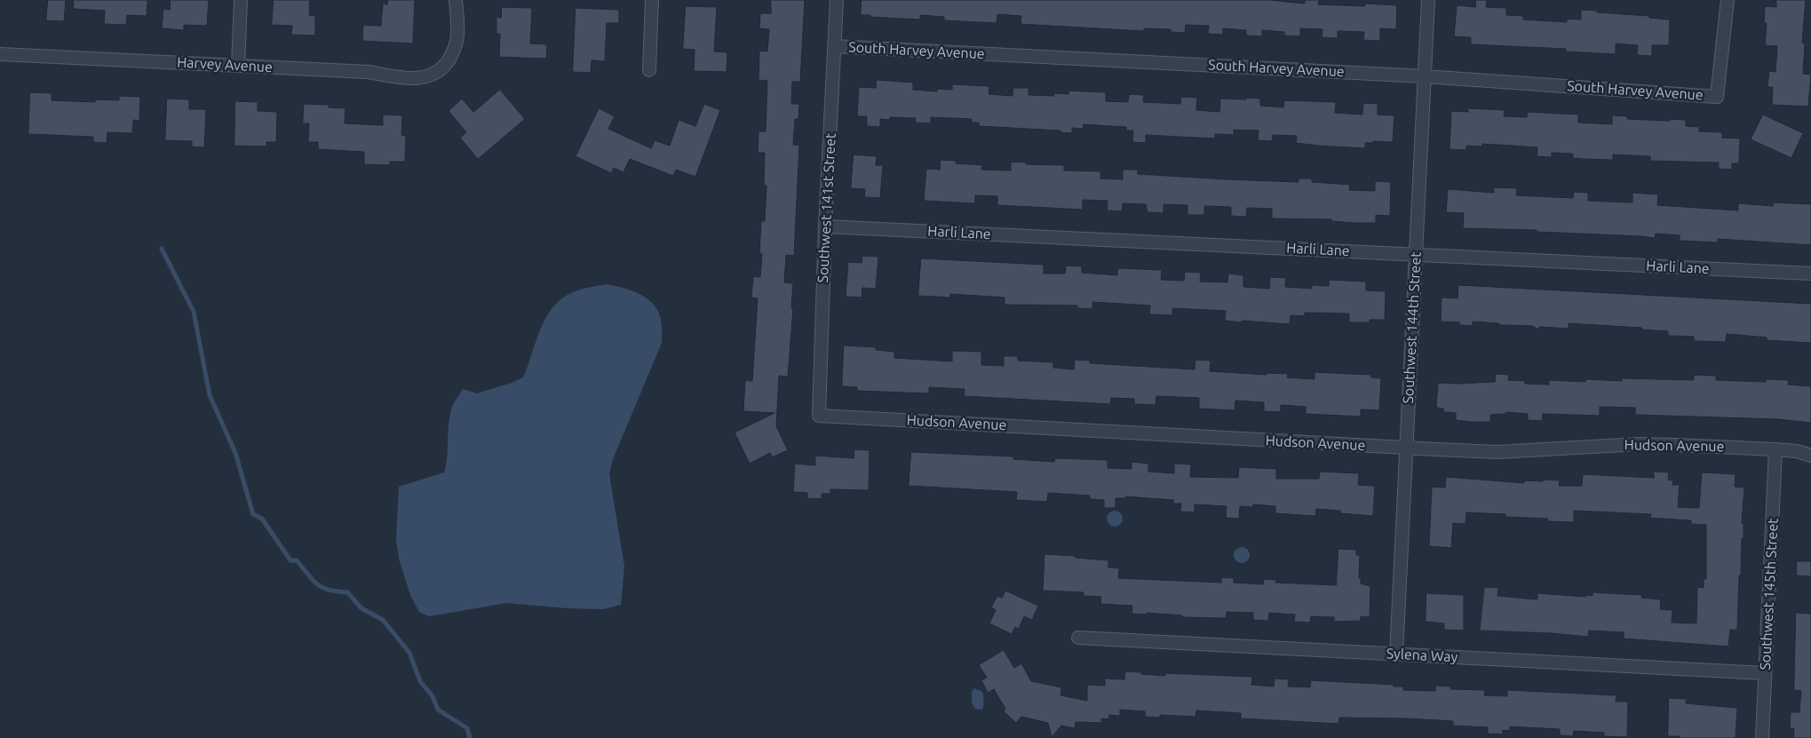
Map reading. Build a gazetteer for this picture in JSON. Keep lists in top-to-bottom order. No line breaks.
{"streets":{"street":["South Harvey Avenue","Harvey Avenue","Southwest 141st Street","Harli Lane","Southwest 144th Street","Hudson Avenue","Southwest 145th Street","Sylena Way"]},"crossings":[["South Harvey Avenue","Southwest 141st Street"],["South Harvey Avenue","Southwest 144th Street"],["Southwest 141st Street","Harli Lane"],["Southwest 141st Street","Hudson Avenue"],["Harli Lane","Southwest 144th Street"],["Southwest 144th Street","Hudson Avenue"],["Southwest 144th Street","Sylena Way"],["Hudson Avenue","Southwest 145th Street"],["Southwest 145th Street","Sylena Way"]]}
